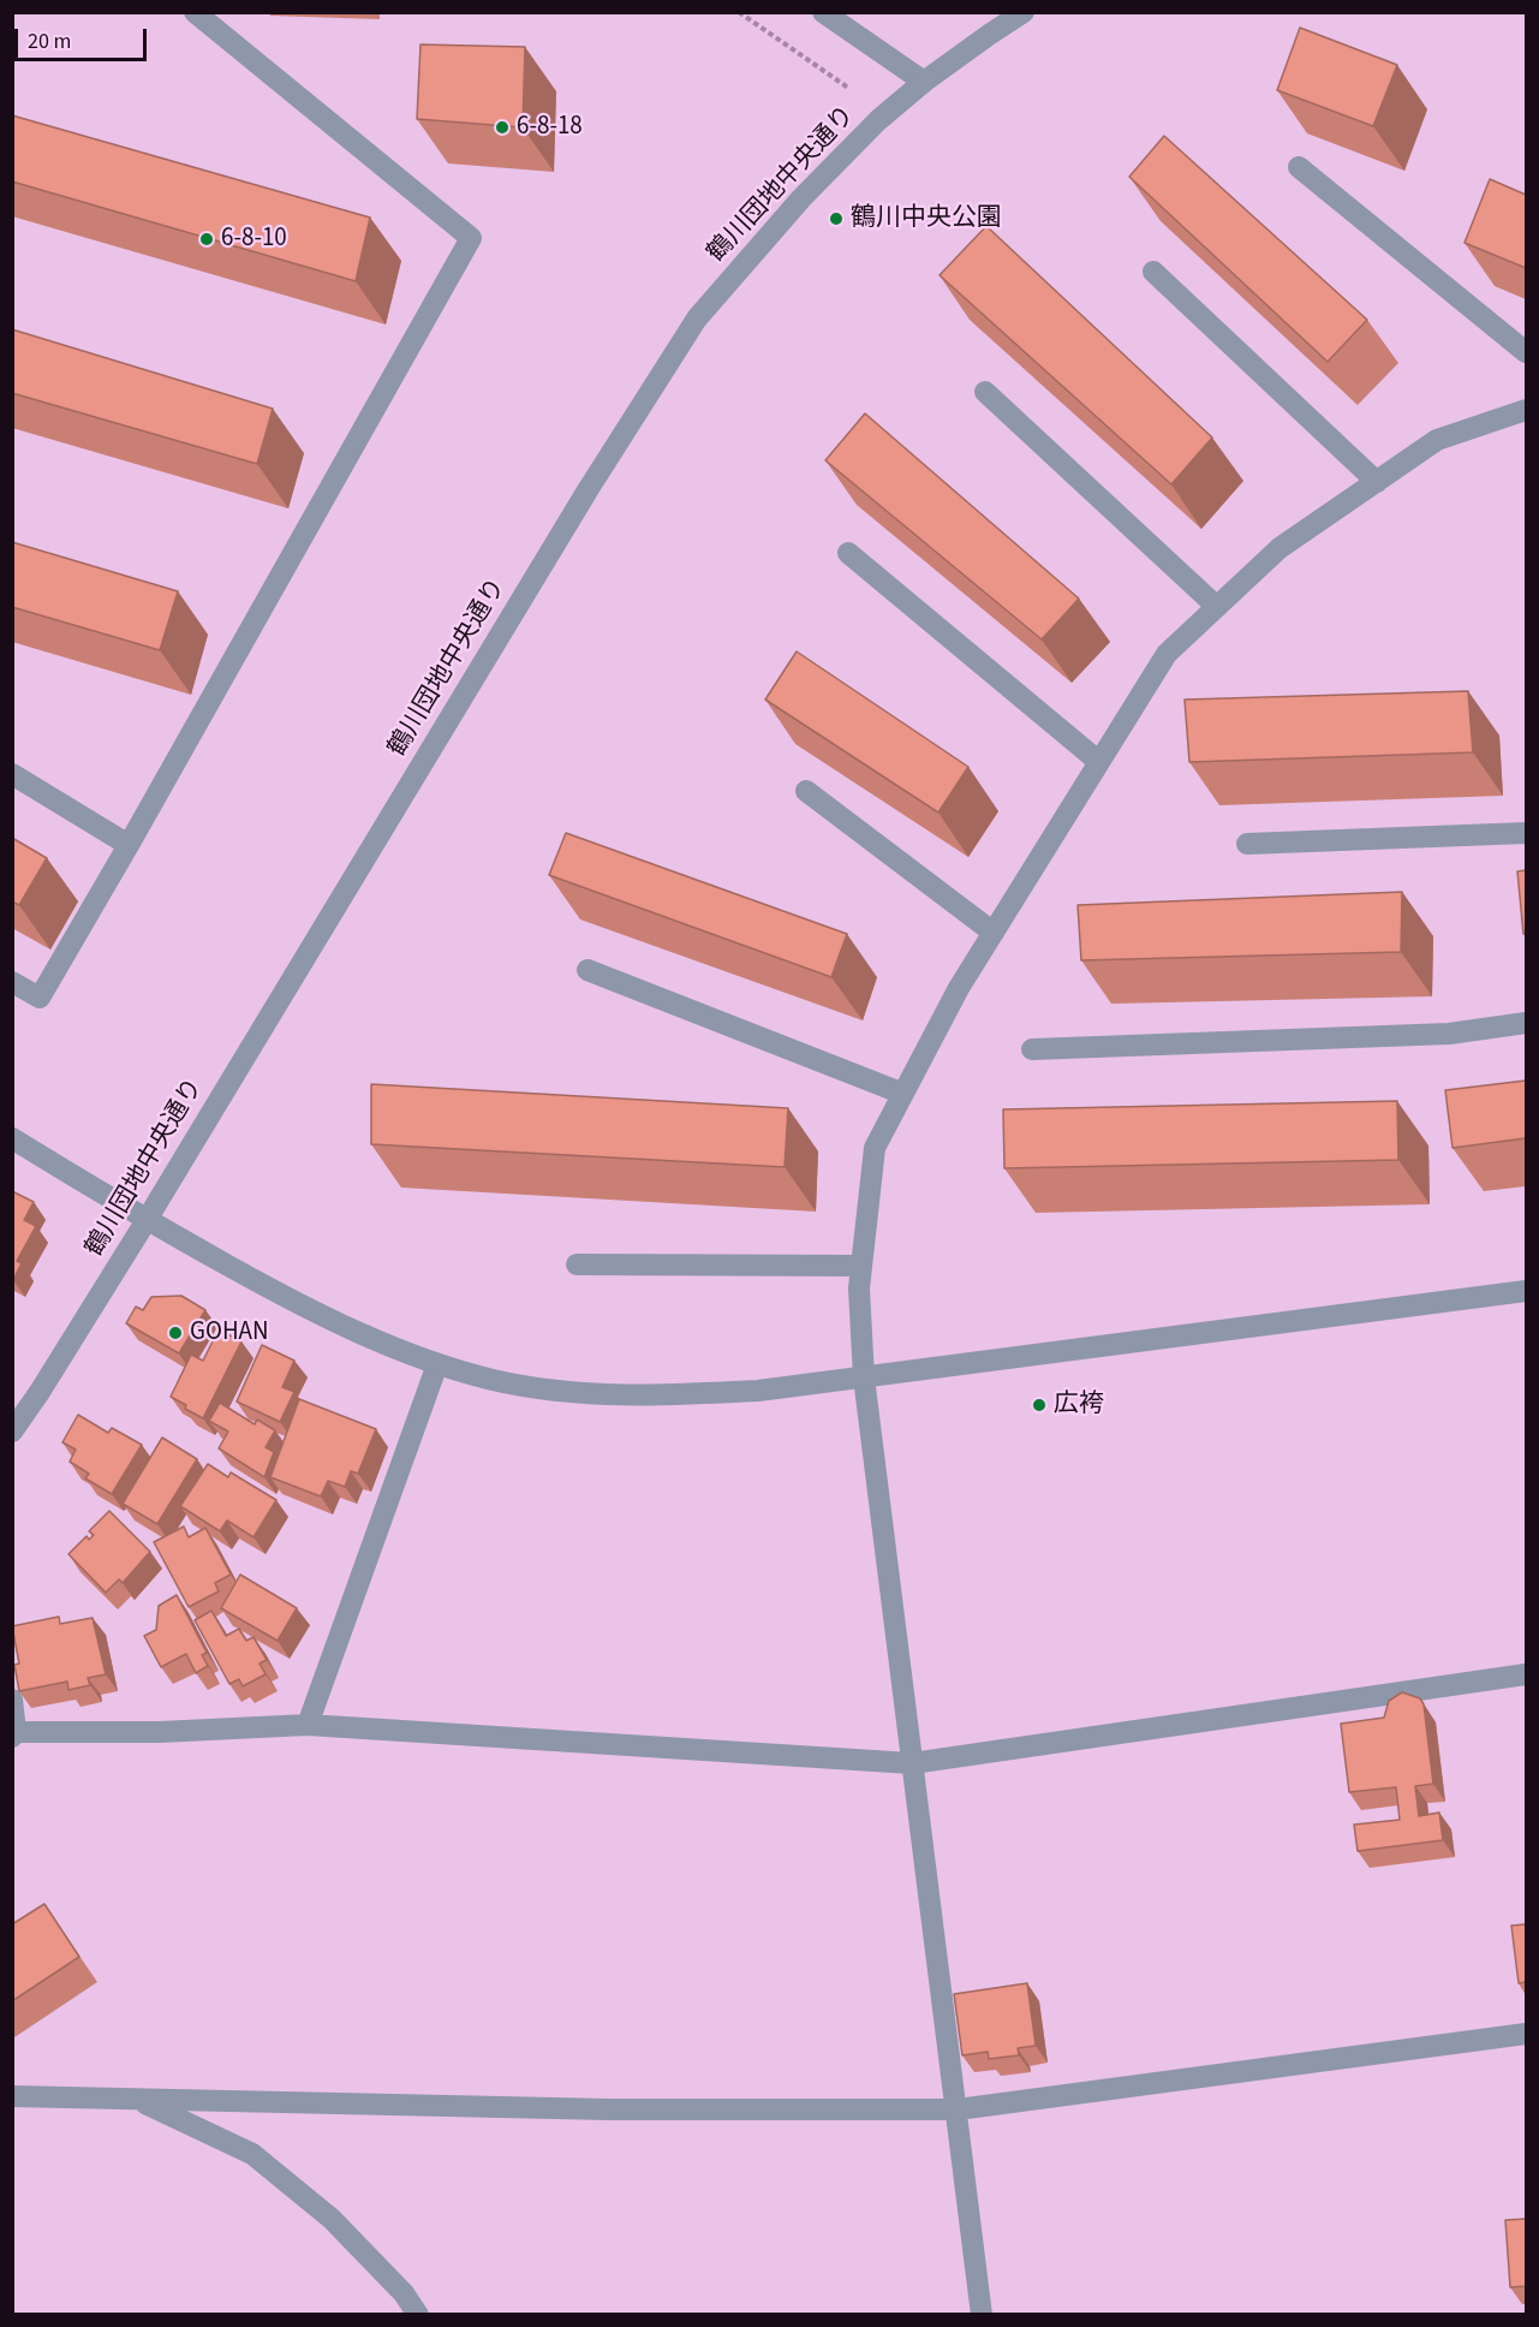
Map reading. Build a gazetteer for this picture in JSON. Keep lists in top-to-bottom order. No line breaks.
{"streets":{"street":["鶴川団地中央通り"]},"places":["6-8-18","鶴川中央公園","6-8-10","GOHAN","広袴"],"scale_bar":"20 m"}
